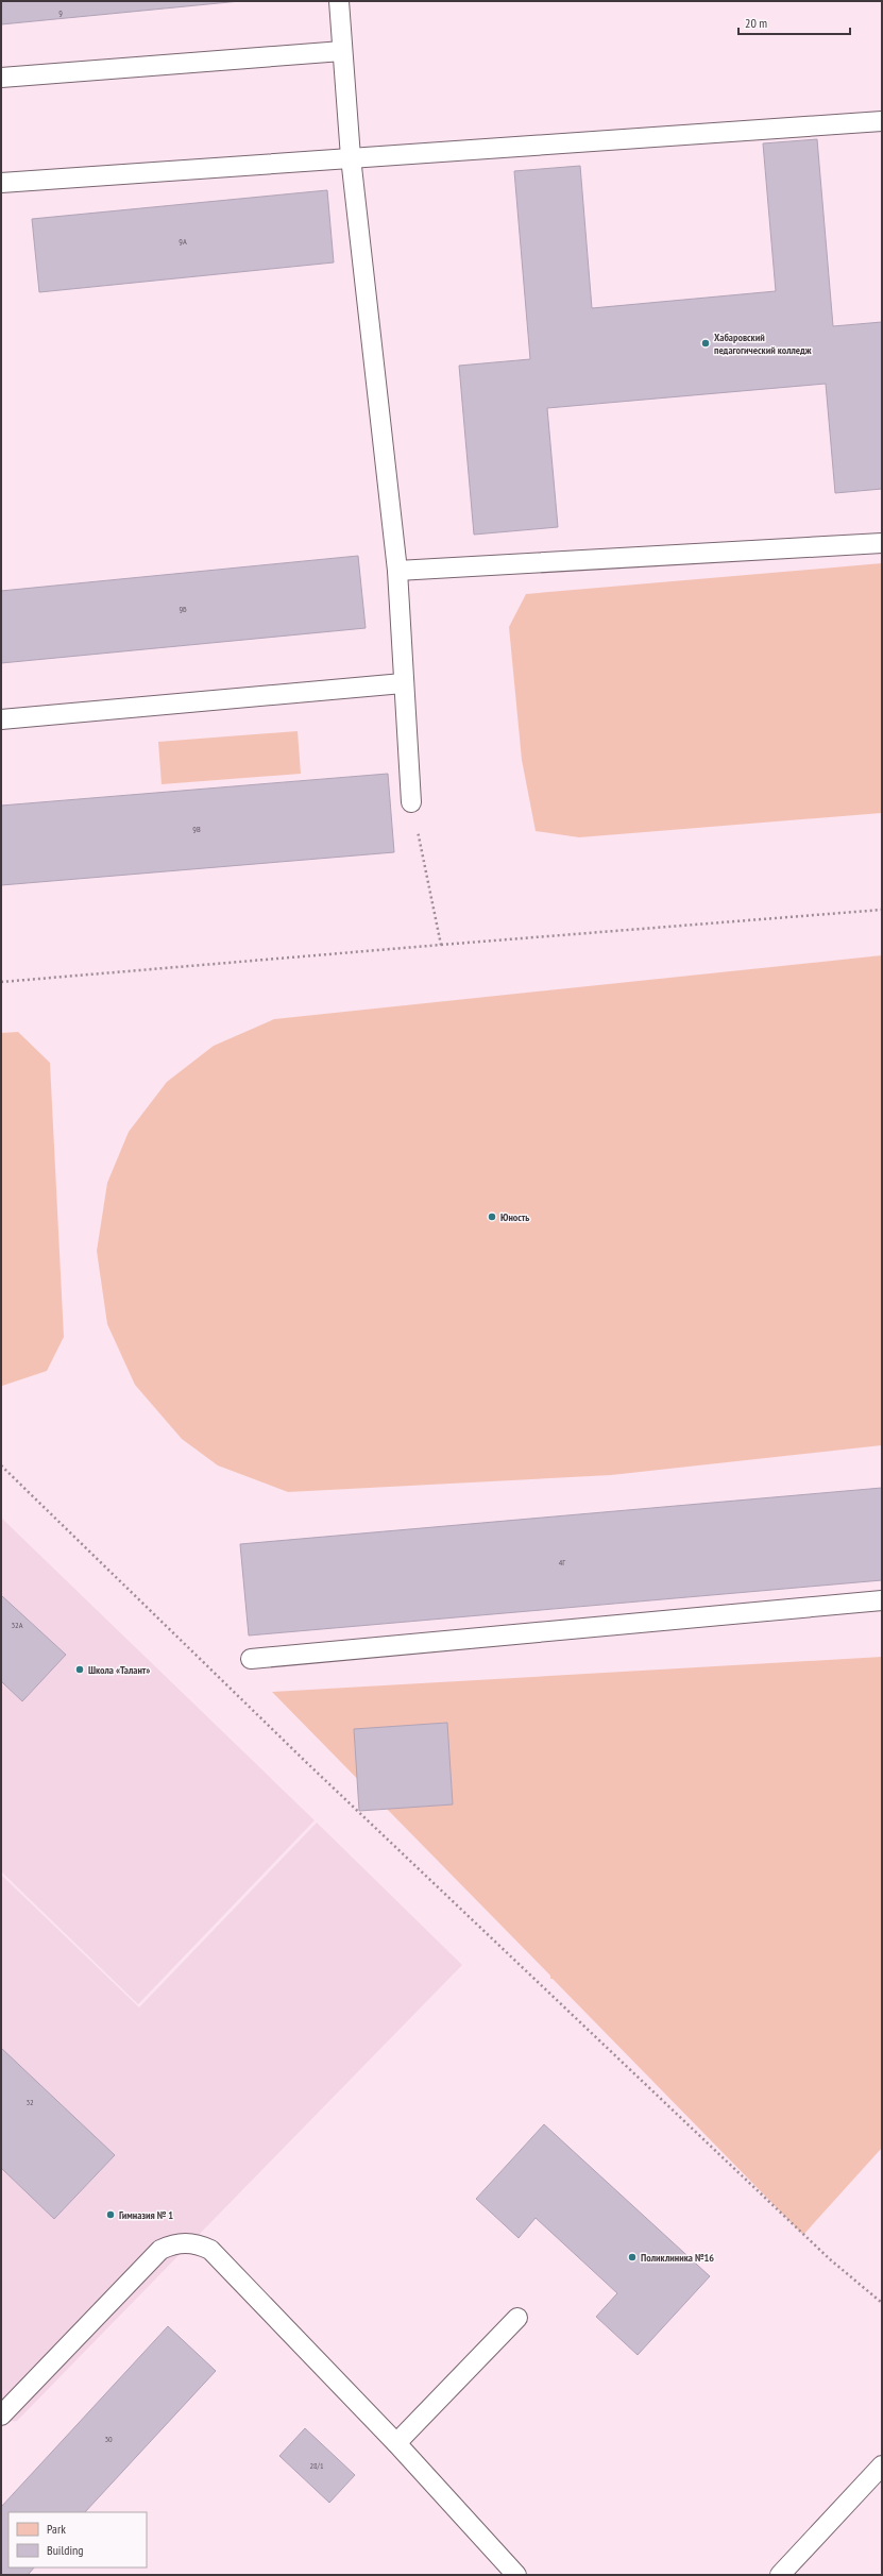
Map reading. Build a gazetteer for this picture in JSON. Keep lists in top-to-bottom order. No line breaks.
{"places":["Хабаровский педагогический колледж","Юность","Школа «Талант»","Гимназия № 1","Поликлиника №16"],"house_numbers":["9","9А","9Б","9В","4Г","32А","32","30","28/1"],"legend":["Park","Building"],"scale_bar":"20 m"}
